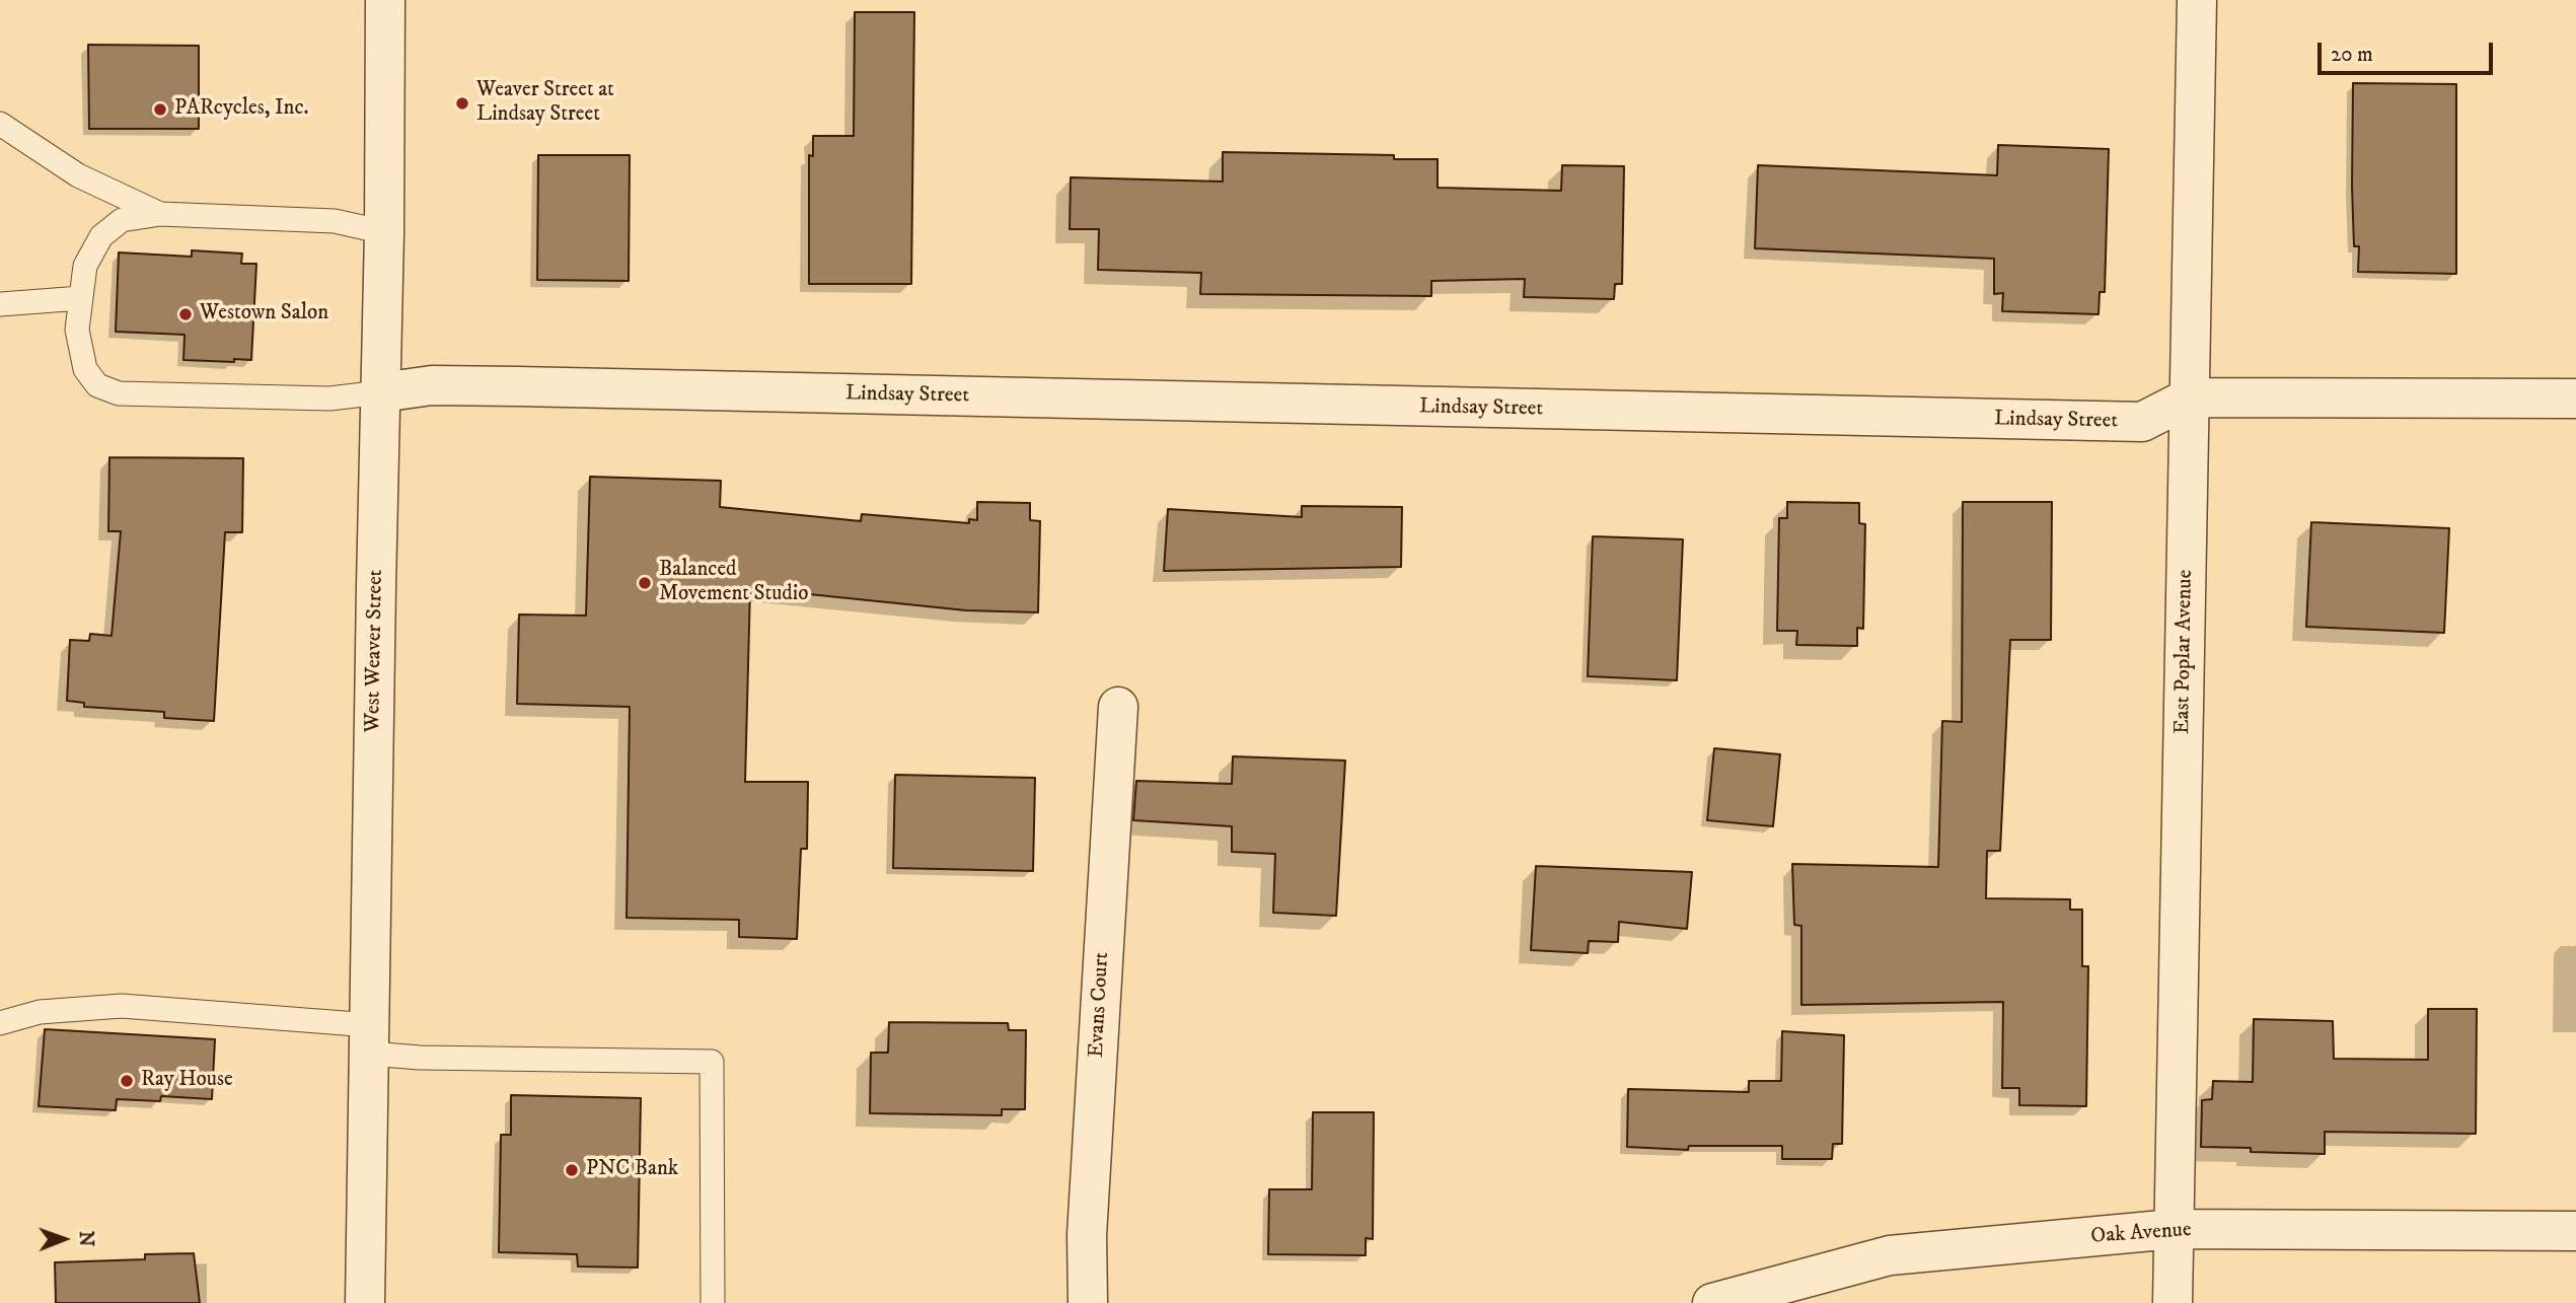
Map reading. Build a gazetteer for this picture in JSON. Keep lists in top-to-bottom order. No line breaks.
{"streets":{"street":["Lindsay Street","West Weaver Street","East Poplar Avenue","Evans Court","Oak Avenue"]},"crossings":[["Lindsay Street","West Weaver Street"],["Lindsay Street","East Poplar Avenue"],["East Poplar Avenue","Oak Avenue"]],"places":["Weaver Street at Lindsay Street","PARcycles, Inc.","Westown Salon","Balanced Movement Studio","Ray House","PNC Bank"],"scale_bar":"20 m","north":"right"}
